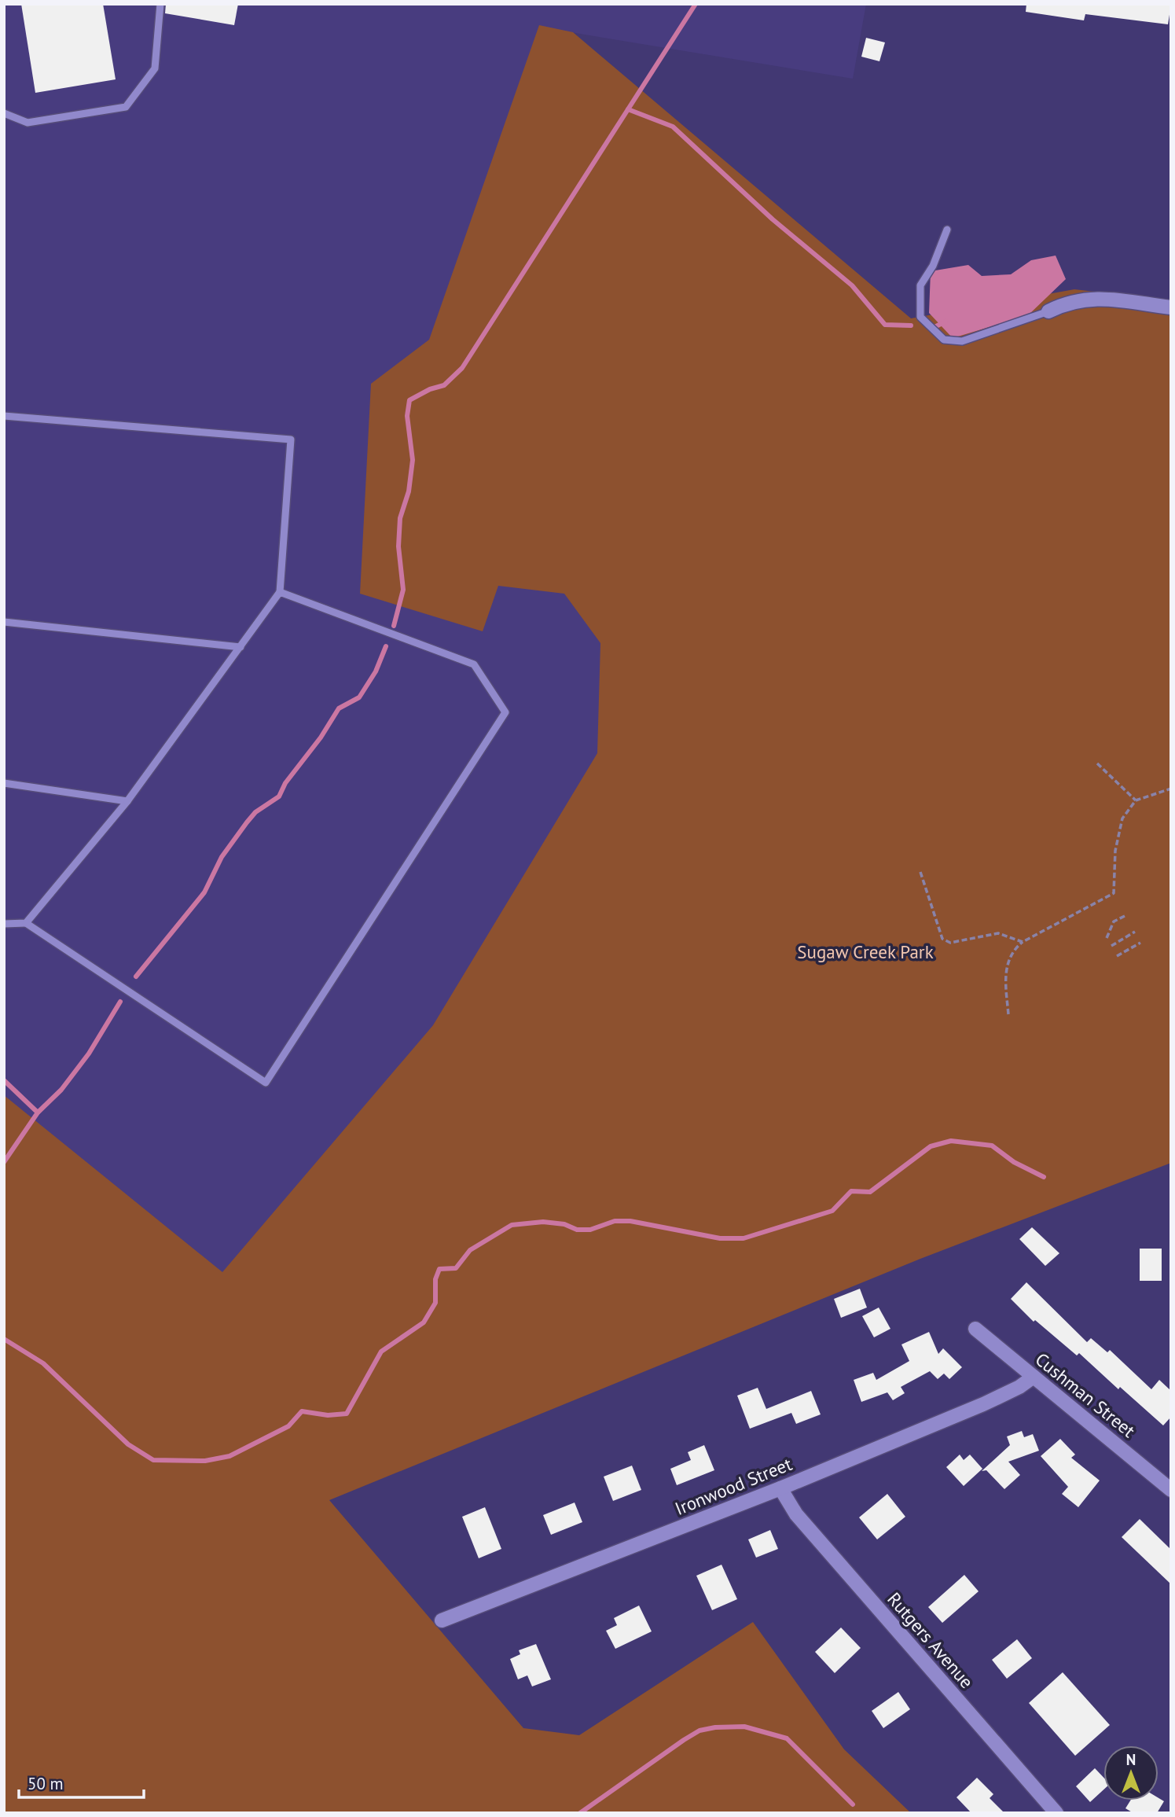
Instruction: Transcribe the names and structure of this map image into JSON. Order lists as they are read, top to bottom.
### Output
{
  "streets": {
    "street": ["Cushman Street", "Ironwood Street", "Rutgers Avenue"]
  },
  "crossings": [
    ["Cushman Street", "Ironwood Street"],
    ["Ironwood Street", "Rutgers Avenue"]
  ],
  "parks": ["Sugaw Creek Park"],
  "scale_bar": "50 m",
  "north": "top"
}
